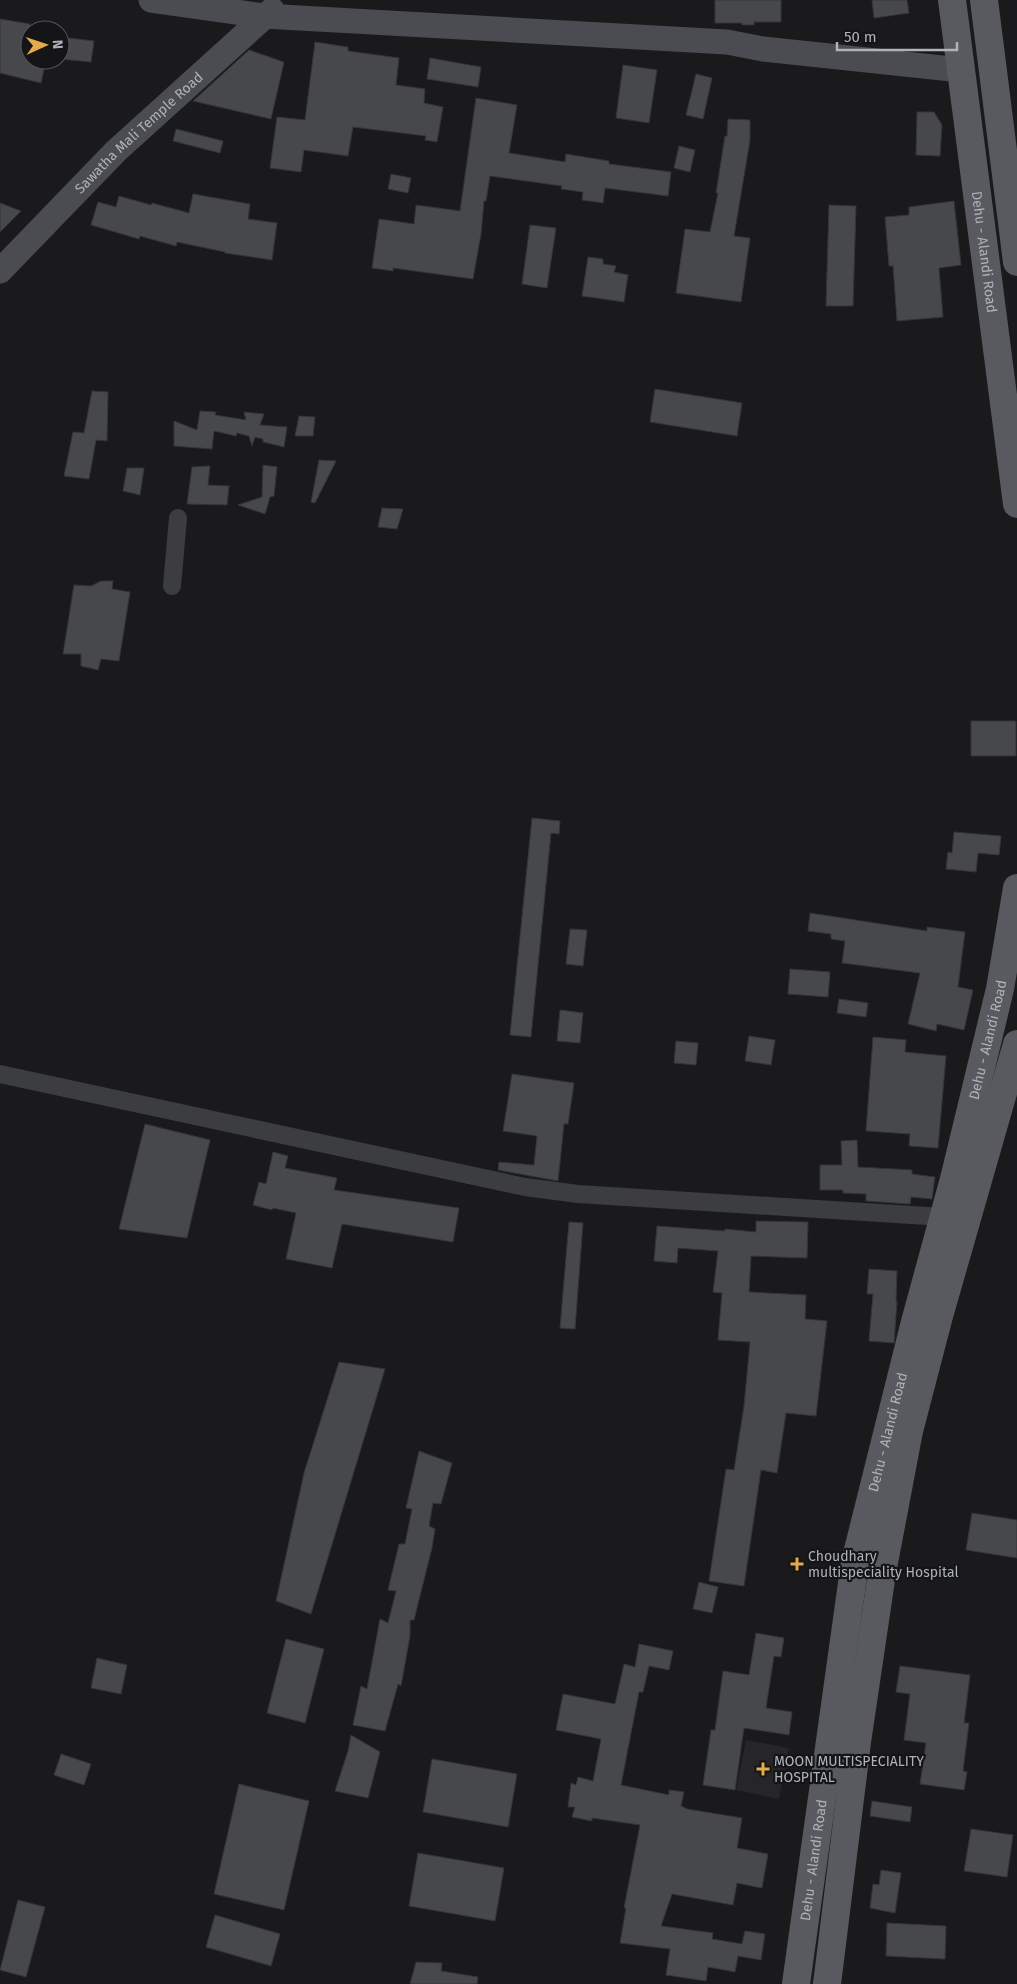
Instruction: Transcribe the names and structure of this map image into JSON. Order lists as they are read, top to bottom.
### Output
{
  "streets": {
    "main road": ["Dehu - Alandi Road"],
    "street": ["Sawatha Mali Temple Road"]
  },
  "places": {
    "health": ["Choudhary multispeciality Hospital", "MOON MULTISPECIALITY HOSPITAL"]
  },
  "scale_bar": "50 m",
  "north": "right"
}
